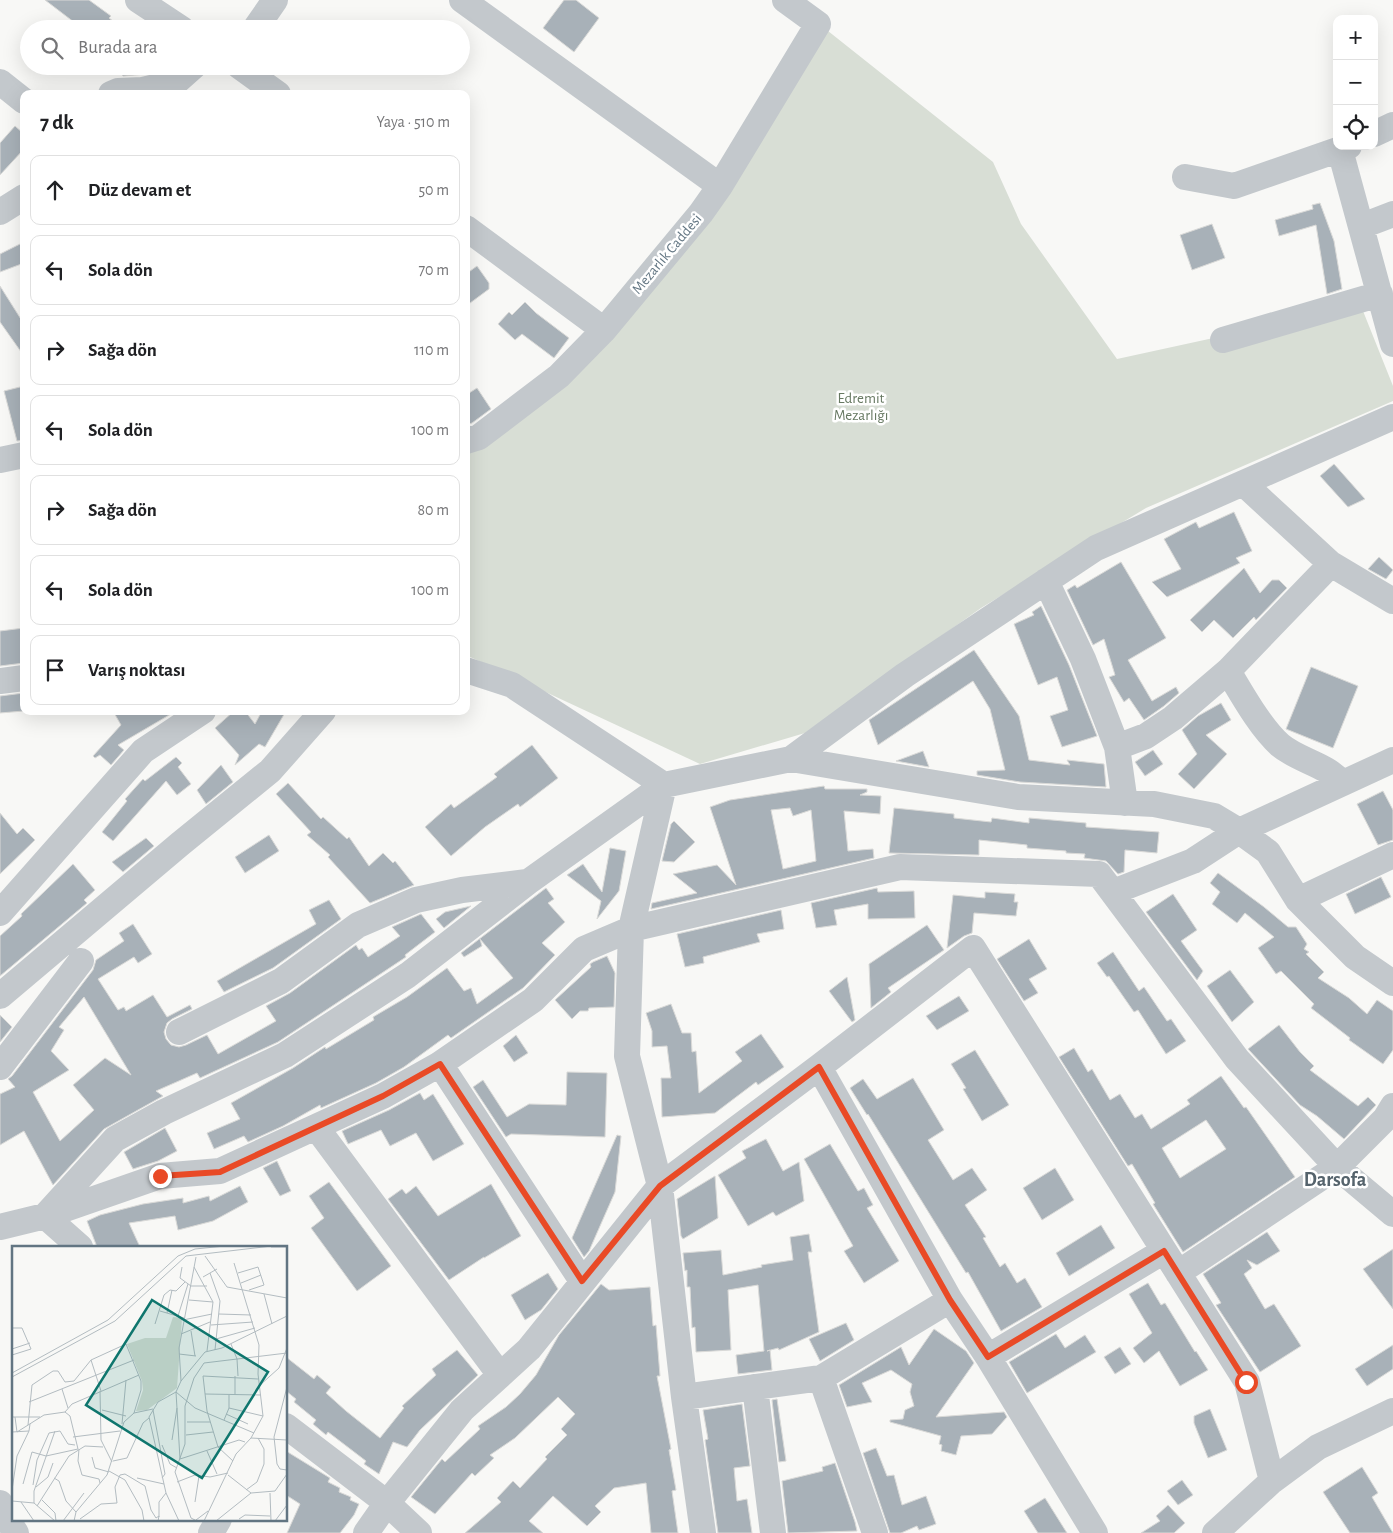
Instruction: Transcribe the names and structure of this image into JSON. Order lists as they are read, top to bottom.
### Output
{
  "streets": {
    "street": ["Mezarlık Caddesi"]
  },
  "districts": ["Darsofa"],
  "parks": ["Edremit Mezarlığı"],
  "page": {
    "map_buttons": ["+", "−"],
    "search": "Burada ara",
    "heading": ["7 dk", "Yaya · 510 m"],
    "list": [
      ["Düz devam et", "50 m"],
      ["Sola dön", "70 m"],
      ["Sağa dön", "110 m"],
      ["Sola dön", "100 m"],
      ["Sağa dön", "80 m"],
      ["Sola dön", "100 m"],
      "Varış noktası"
    ]
  }
}
